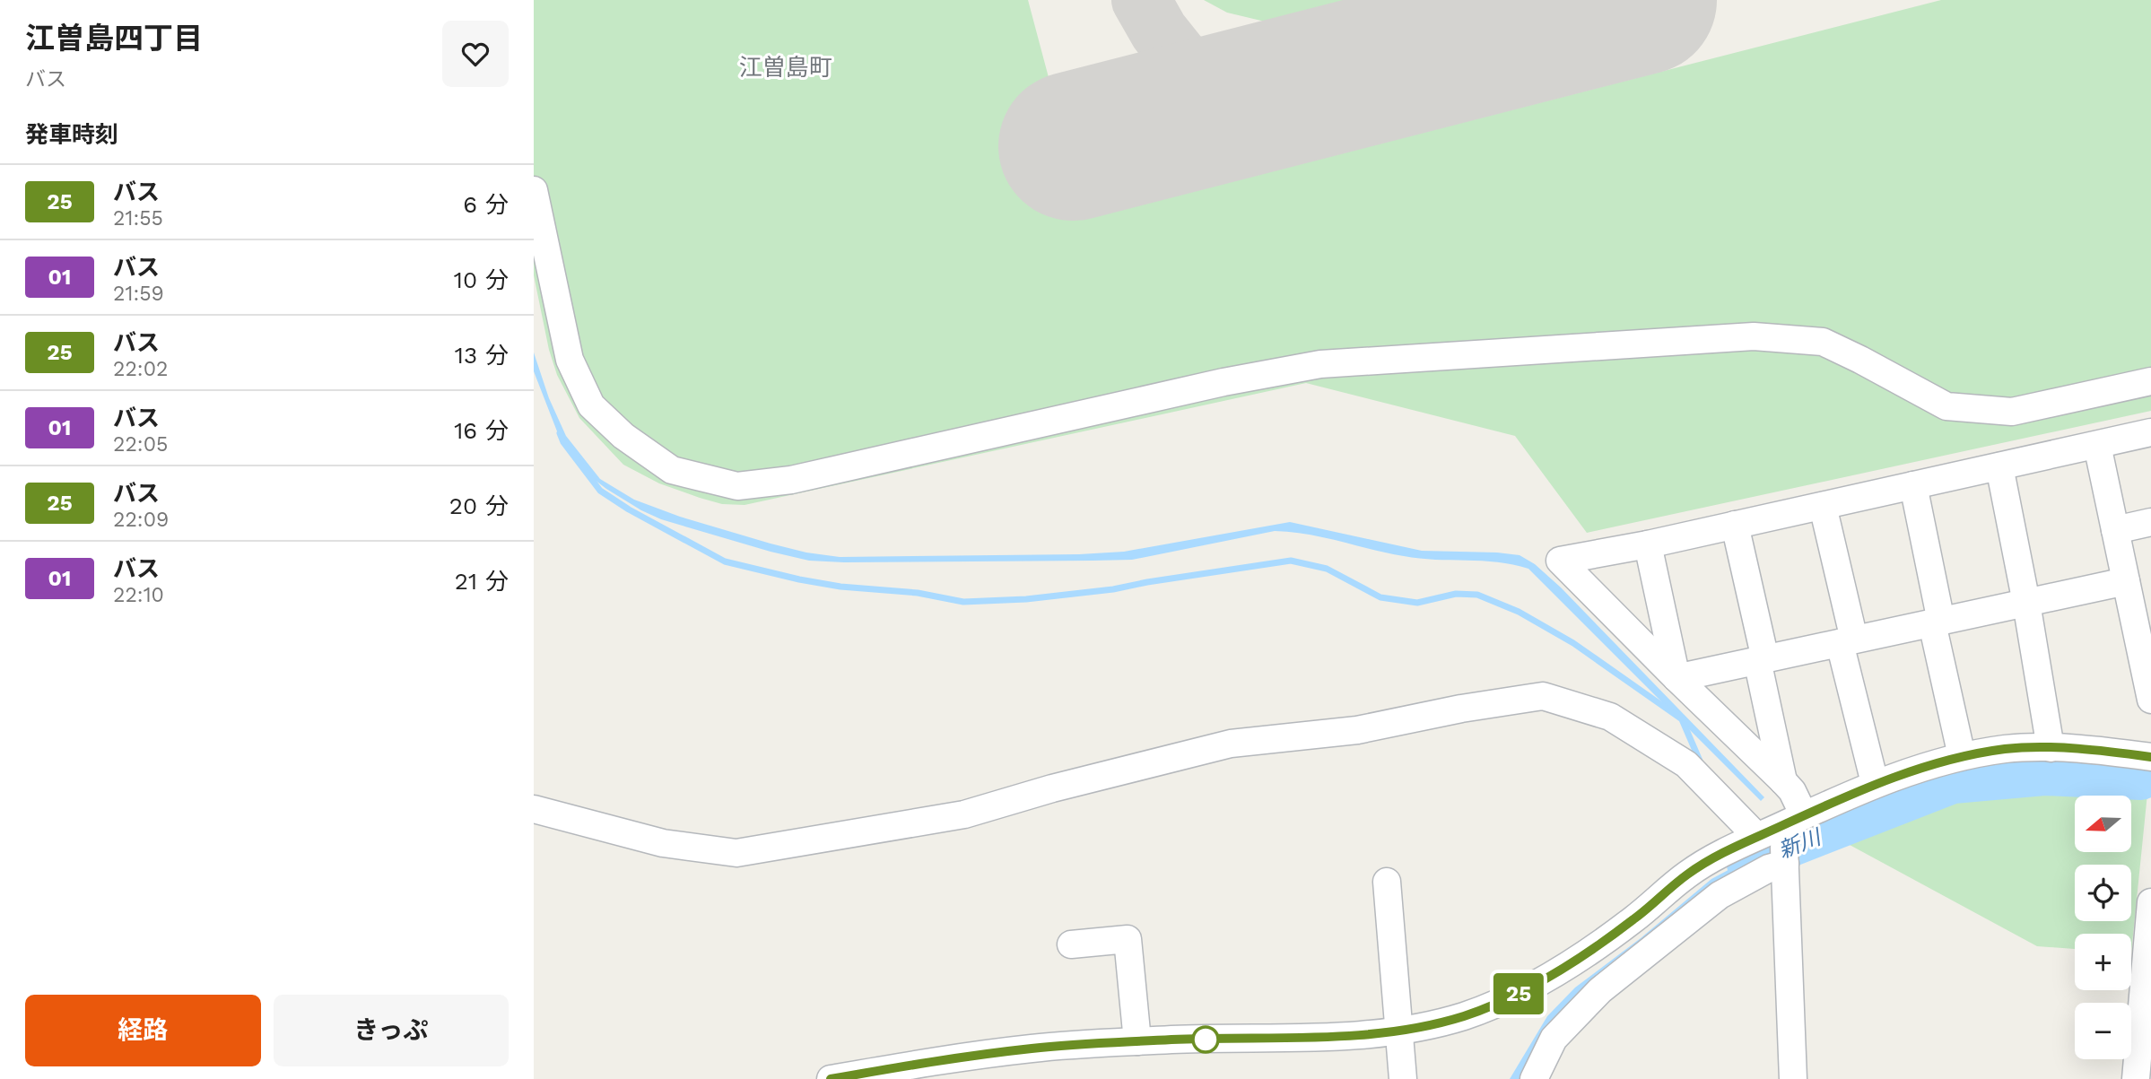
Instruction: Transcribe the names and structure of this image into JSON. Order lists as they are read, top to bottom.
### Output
{
  "districts": ["江曽島町"],
  "water": ["新川"],
  "lines": ["bus line 25"],
  "north": "left",
  "page": {
    "heading": [
      ["江曽島四丁目", "バス"],
      "発車時刻"
    ],
    "on_map": "25",
    "list": [
      {
        "mark": "25",
        "name": "バス",
        "note": "21:55",
        "value": "6 分"
      },
      {
        "mark": "01",
        "name": "バス",
        "note": "21:59",
        "value": "10 分"
      },
      {
        "mark": "25",
        "name": "バス",
        "note": "22:02",
        "value": "13 分"
      },
      {
        "mark": "01",
        "name": "バス",
        "note": "22:05",
        "value": "16 分"
      },
      {
        "mark": "25",
        "name": "バス",
        "note": "22:09",
        "value": "20 分"
      },
      {
        "mark": "01",
        "name": "バス",
        "note": "22:10",
        "value": "21 分"
      }
    ],
    "map_buttons": ["+", "−"],
    "buttons": ["経路", "きっぷ"]
  }
}
